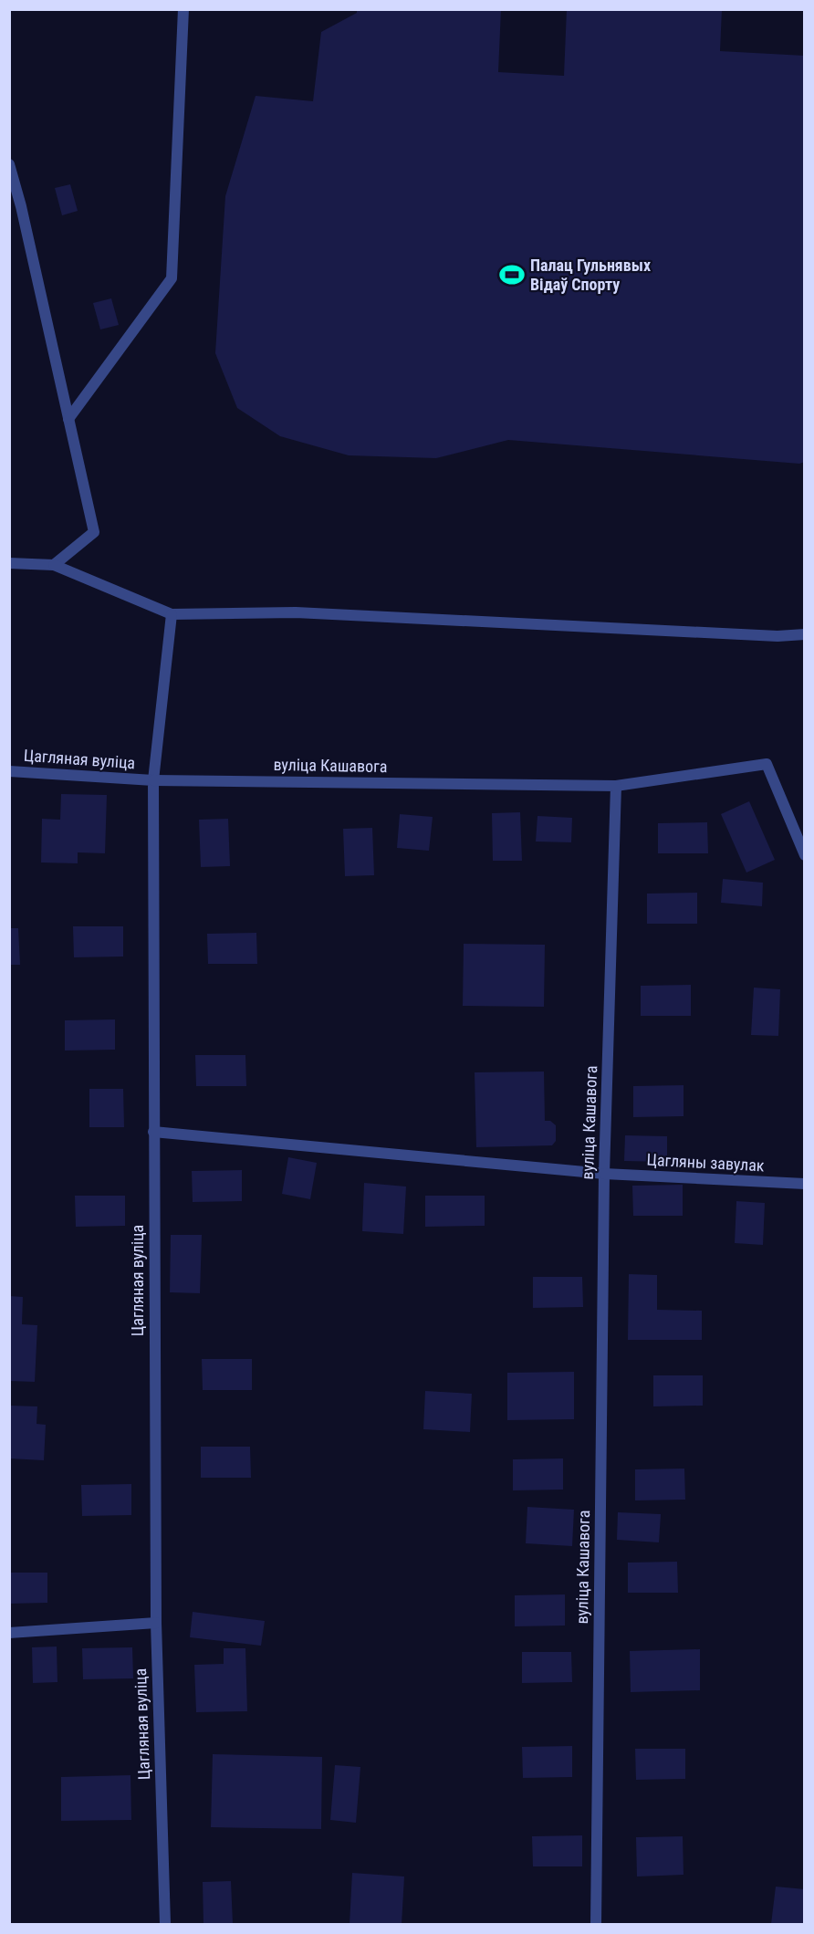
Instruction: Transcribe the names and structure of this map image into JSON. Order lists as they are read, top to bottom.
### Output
{
  "streets": {
    "street": ["Цагляная вуліца", "вуліца Кашавога", "Цагляны завулак"]
  },
  "crossings": [
    ["Цагляная вуліца", "вуліца Кашавога"],
    ["Цагляная вуліца", "Цагляны завулак"],
    ["вуліца Кашавога", "Цагляны завулак"]
  ],
  "places": {
    "sports": ["Палац Гульнявых Відаў Спорту"]
  }
}
